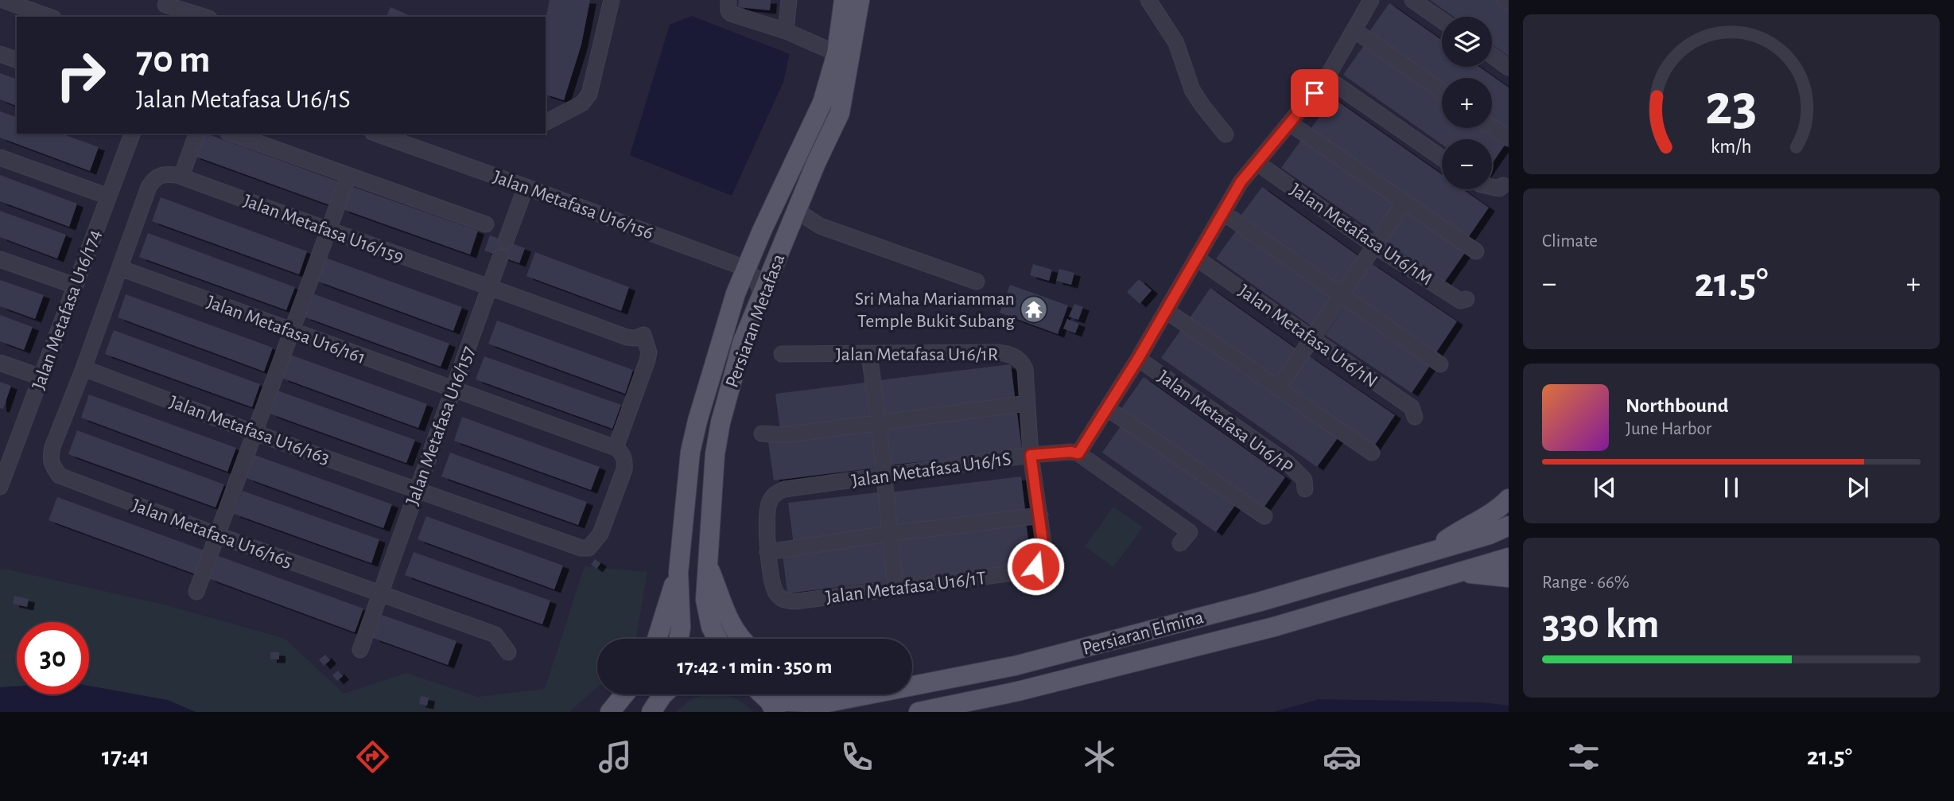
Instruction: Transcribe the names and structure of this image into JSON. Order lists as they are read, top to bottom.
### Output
{
  "streets": {
    "main road": ["Persiaran Metafasa", "Persiaran Elmina"],
    "street": [
      "Jalan Metafasa U16/156",
      "Jalan Metafasa U16/159",
      "Jalan Metafasa U16/1M",
      "Jalan Metafasa U16/174",
      "Jalan Metafasa U16/161",
      "Jalan Metafasa U16/1N",
      "Jalan Metafasa U16/1R",
      "Jalan Metafasa U16/1P",
      "Jalan Metafasa U16/157",
      "Jalan Metafasa U16/163",
      "Jalan Metafasa U16/1S",
      "Jalan Metafasa U16/165",
      "Jalan Metafasa U16/1T"
    ]
  },
  "crossings": [
    ["Jalan Metafasa U16/156", "Persiaran Metafasa"],
    ["Jalan Metafasa U16/159", "Jalan Metafasa U16/161"],
    ["Jalan Metafasa U16/159", "Jalan Metafasa U16/157"],
    ["Jalan Metafasa U16/159", "Jalan Metafasa U16/163"],
    ["Jalan Metafasa U16/161", "Jalan Metafasa U16/157"],
    ["Jalan Metafasa U16/161", "Jalan Metafasa U16/163"],
    ["Jalan Metafasa U16/1R", "Jalan Metafasa U16/1S"],
    ["Jalan Metafasa U16/1R", "Jalan Metafasa U16/1T"],
    ["Jalan Metafasa U16/157", "Jalan Metafasa U16/163"],
    ["Jalan Metafasa U16/157", "Jalan Metafasa U16/165"],
    ["Jalan Metafasa U16/163", "Jalan Metafasa U16/165"],
    ["Jalan Metafasa U16/1S", "Jalan Metafasa U16/1T"]
  ],
  "places": {
    "temple": ["Sri Maha Mariamman Temple Bukit Subang"]
  },
  "page": {
    "map_buttons": ["+", "−"],
    "turn": ["70 m", "Jalan Metafasa U16/1S"],
    "tile": [
      "Climate",
      ["Range · 66%", "330 km"]
    ],
    "heat": ["−", "21.5°", "+"],
    "song": ["Northbound", "June Harbor"],
    "limit": "30",
    "trip": "17:42 · 1 min · 350 m",
    "tabs": ["17:41", "21.5°"],
    "gauge": ["23", "km/h"]
  }
}
